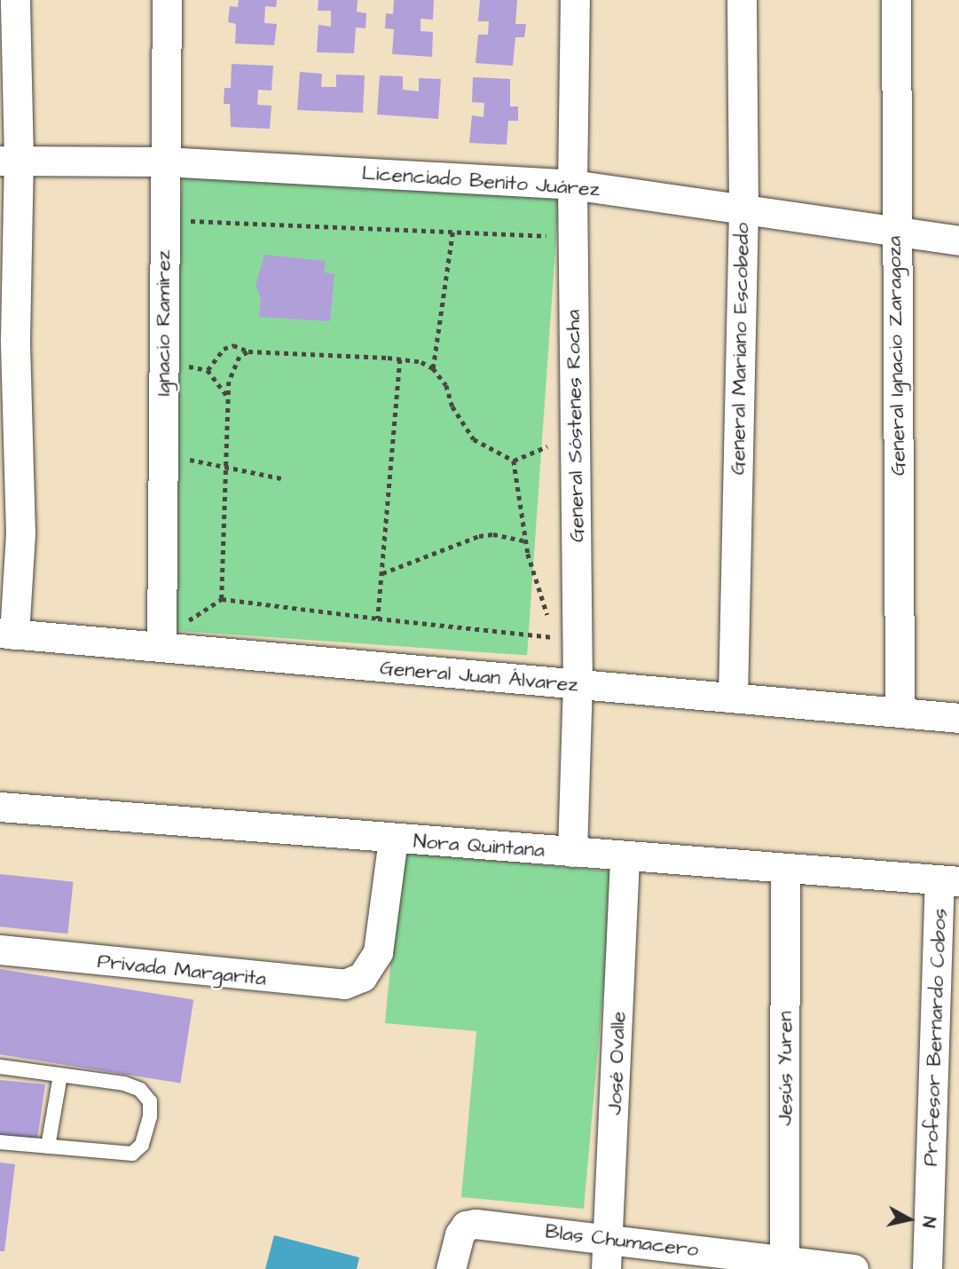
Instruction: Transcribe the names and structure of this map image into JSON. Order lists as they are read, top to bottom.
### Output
{
  "streets": {
    "street": [
      "Licenciado Benito Juárez",
      "Ignacio Ramirez",
      "General Mariano Escobedo",
      "General Ignacio Zaragoza",
      "General Sóstenes Rocha",
      "General Juan Álvarez",
      "Nora Quintana",
      "Privada Margarita",
      "Profesor Bernardo Cobos",
      "José Ovalle",
      "Jesús Yuren",
      "Blas Chumacero"
    ]
  },
  "crossings": [
    ["Licenciado Benito Juárez", "Ignacio Ramirez"],
    ["Licenciado Benito Juárez", "General Mariano Escobedo"],
    ["Licenciado Benito Juárez", "General Ignacio Zaragoza"],
    ["Licenciado Benito Juárez", "General Sóstenes Rocha"],
    ["Ignacio Ramirez", "General Juan Álvarez"],
    ["General Mariano Escobedo", "General Juan Álvarez"],
    ["General Ignacio Zaragoza", "General Juan Álvarez"],
    ["General Sóstenes Rocha", "General Juan Álvarez"],
    ["General Sóstenes Rocha", "Nora Quintana"],
    ["Nora Quintana", "Privada Margarita"],
    ["Nora Quintana", "Profesor Bernardo Cobos"],
    ["Nora Quintana", "José Ovalle"],
    ["Nora Quintana", "Jesús Yuren"],
    ["José Ovalle", "Blas Chumacero"],
    ["Jesús Yuren", "Blas Chumacero"]
  ],
  "north": "right"
}
